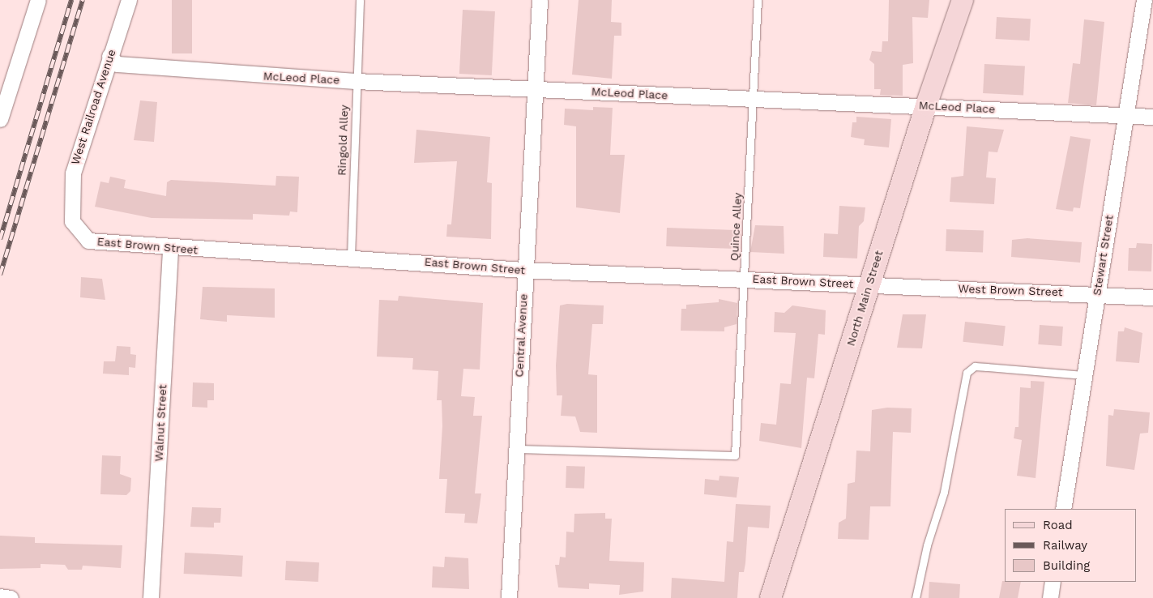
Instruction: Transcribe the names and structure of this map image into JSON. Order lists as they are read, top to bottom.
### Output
{
  "streets": {
    "street": [
      "McLeod Place",
      "West Railroad Avenue",
      "East Brown Street",
      "Stewart Street",
      "West Brown Street",
      "North Main Street",
      "Central Avenue",
      "Walnut Street"
    ],
    "lane": ["Ringold Alley", "Quince Alley"]
  },
  "crossings": [
    ["McLeod Place", "West Railroad Avenue"],
    ["McLeod Place", "Ringold Alley"],
    ["McLeod Place", "Quince Alley"],
    ["McLeod Place", "Stewart Street"],
    ["McLeod Place", "North Main Street"],
    ["McLeod Place", "Central Avenue"],
    ["West Railroad Avenue", "East Brown Street"],
    ["Ringold Alley", "East Brown Street"],
    ["Quince Alley", "East Brown Street"],
    ["Quince Alley", "Central Avenue"],
    ["East Brown Street", "West Brown Street"],
    ["East Brown Street", "North Main Street"],
    ["East Brown Street", "Central Avenue"],
    ["East Brown Street", "Walnut Street"],
    ["Stewart Street", "West Brown Street"],
    ["West Brown Street", "North Main Street"]
  ],
  "legend": ["Road", "Railway", "Building"]
}
